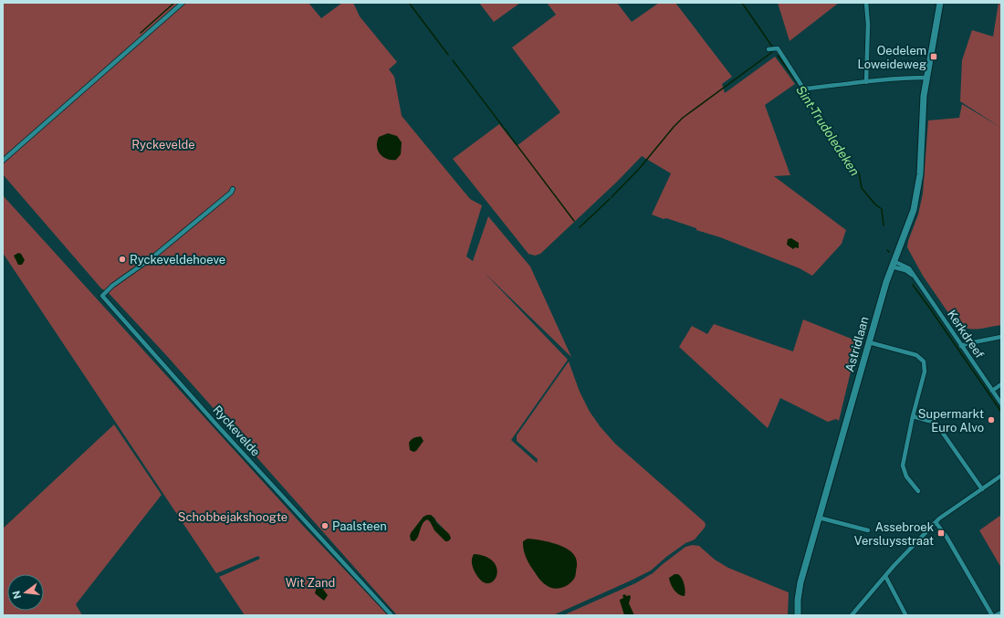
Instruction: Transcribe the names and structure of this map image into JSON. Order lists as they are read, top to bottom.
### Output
{
  "streets": {
    "main road": ["Astridlaan"],
    "street": ["Kerkdreef", "Ryckevelde"]
  },
  "crossings": [
    ["Kerkdreef", "Astridlaan"]
  ],
  "water": ["Sint-Trudoledeken"],
  "parks": ["Ryckevelde", "Schobbejakshoogte", "Wit Zand"],
  "places": {
    "transit": ["Oedelem Loweideweg", "Assebroek Versluysstraat"],
    "other": ["Ryckeveldehoeve", "Supermarkt Euro Alvo", "Paalsteen"]
  },
  "north": "left"
}
